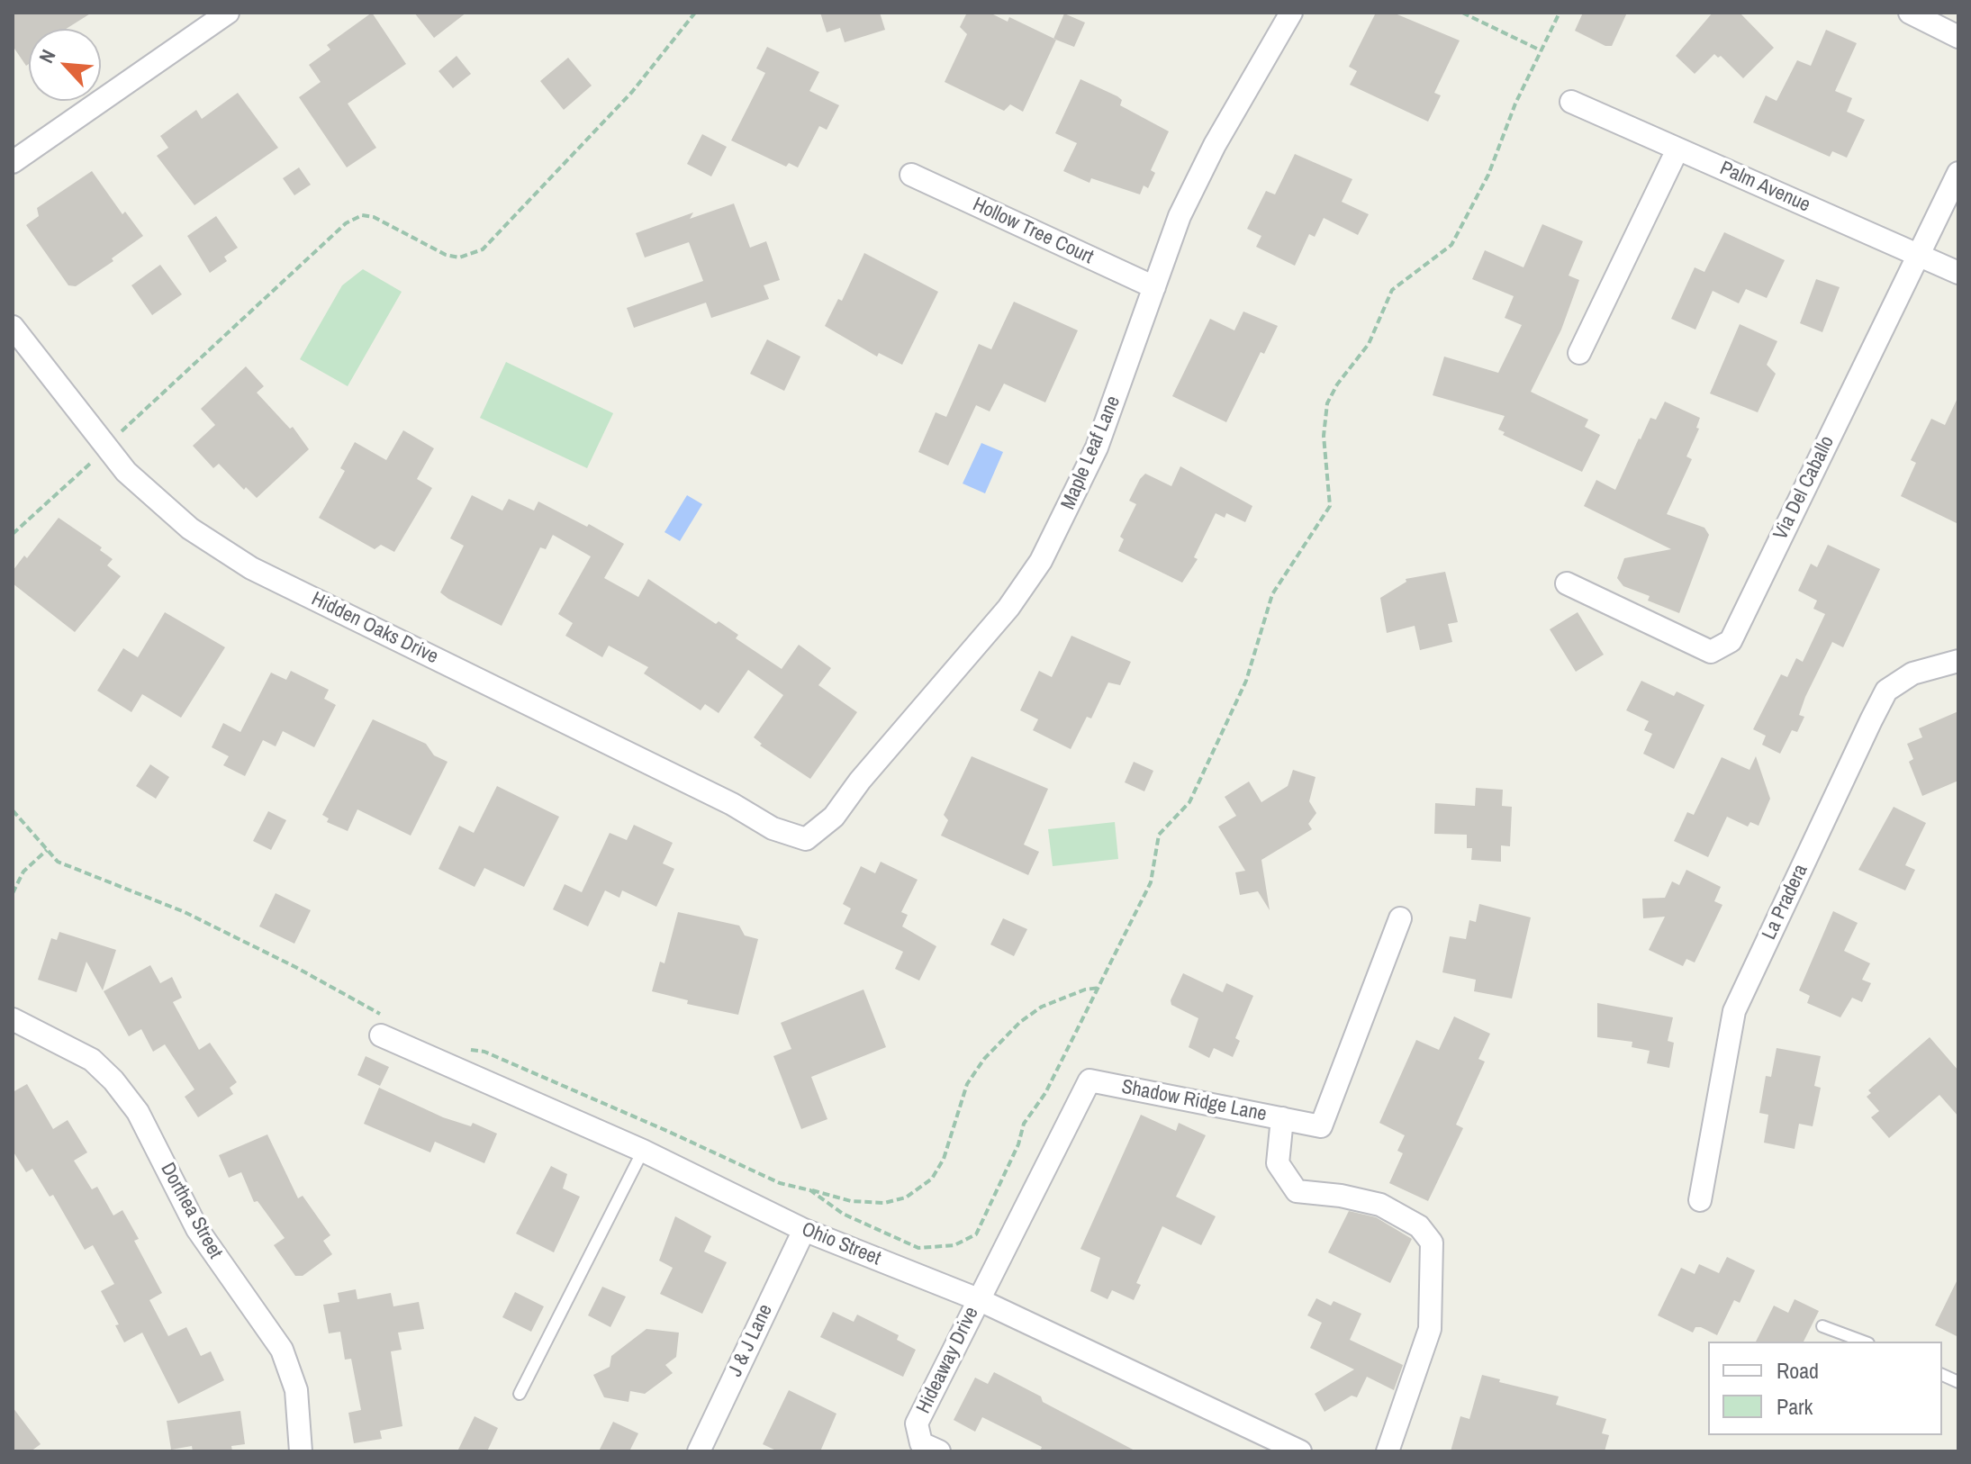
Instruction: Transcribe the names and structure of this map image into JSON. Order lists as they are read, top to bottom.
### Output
{
  "streets": {
    "street": [
      "Palm Avenue",
      "Hollow Tree Court",
      "Maple Leaf Lane",
      "Via Del Caballo",
      "Hidden Oaks Drive",
      "La Pradera",
      "Shadow Ridge Lane",
      "Dorthea Street",
      "Ohio Street",
      "J & J Lane",
      "Hideaway Drive"
    ]
  },
  "crossings": [
    ["Palm Avenue", "Via Del Caballo"],
    ["Hollow Tree Court", "Maple Leaf Lane"],
    ["Maple Leaf Lane", "Hidden Oaks Drive"],
    ["Shadow Ridge Lane", "Ohio Street"],
    ["Shadow Ridge Lane", "Hideaway Drive"],
    ["Ohio Street", "J & J Lane"],
    ["Ohio Street", "Hideaway Drive"]
  ],
  "legend": ["Road", "Park"],
  "north": "top left"
}
